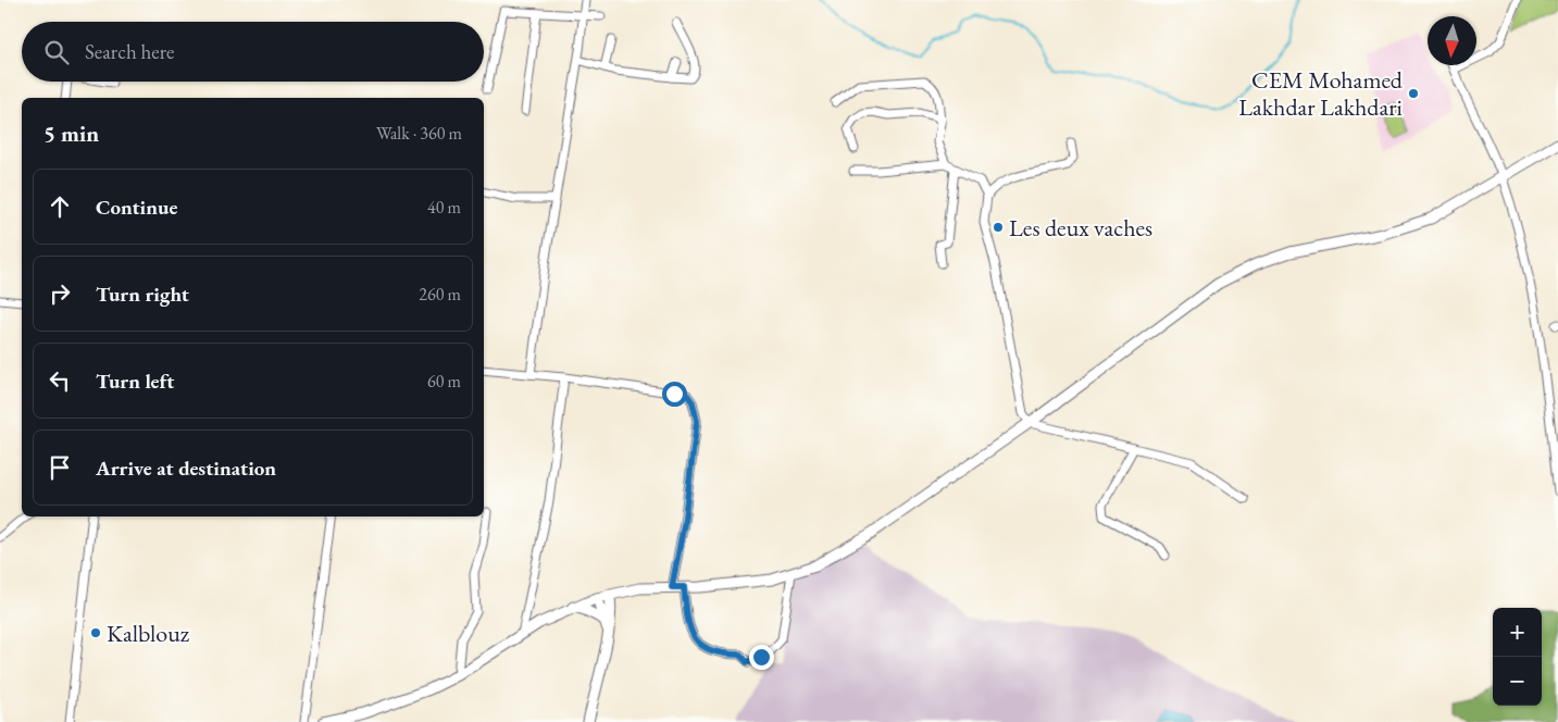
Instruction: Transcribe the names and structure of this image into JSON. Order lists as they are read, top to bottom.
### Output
{
  "places": ["CEM Mohamed Lakhdar Lakhdari", "Les deux vaches", "Kalblouz"],
  "north": "bottom",
  "page": {
    "search": "Search here",
    "heading": ["5 min", "Walk · 360 m"],
    "list": [
      ["Continue", "40 m"],
      ["Turn right", "260 m"],
      ["Turn left", "60 m"],
      "Arrive at destination"
    ],
    "map_buttons": ["+", "−"]
  }
}
